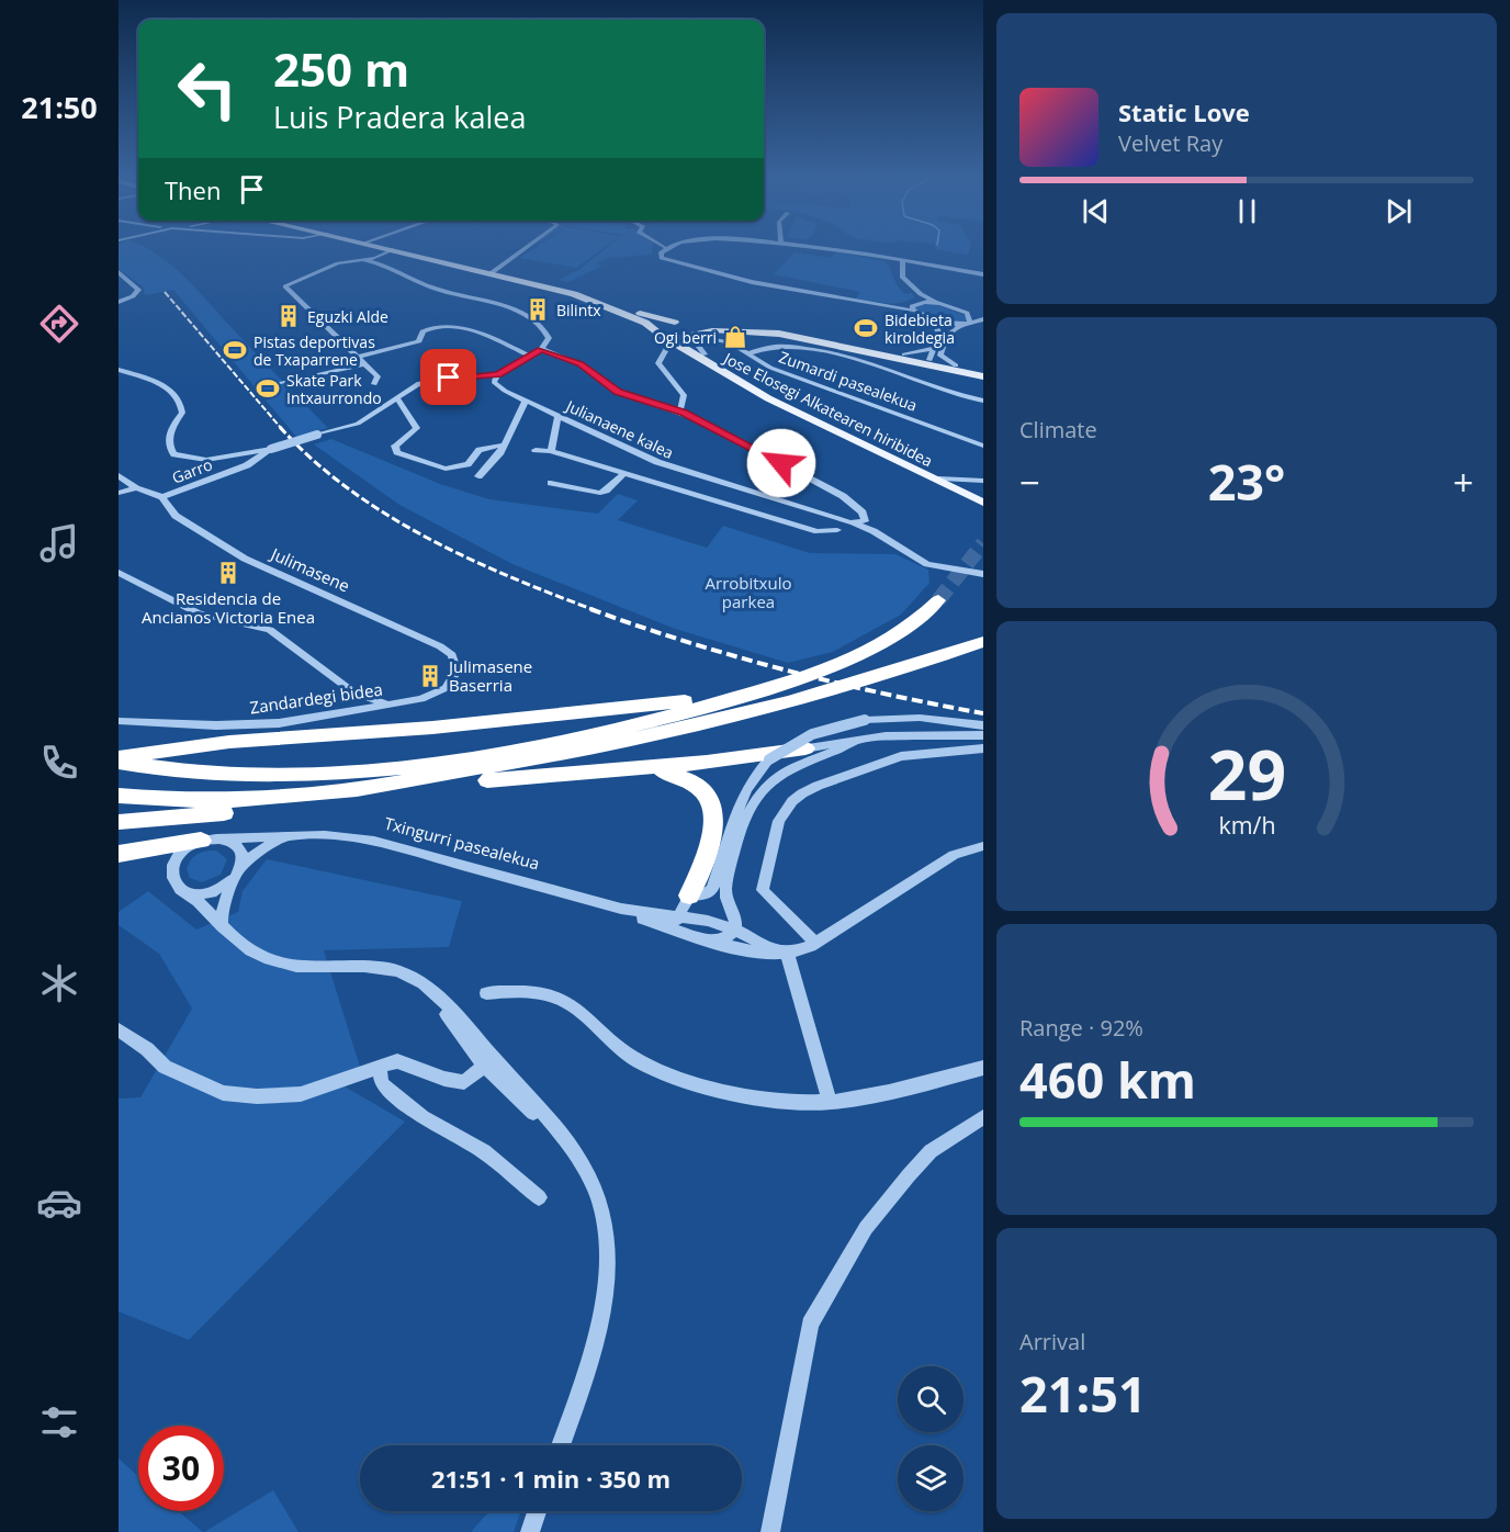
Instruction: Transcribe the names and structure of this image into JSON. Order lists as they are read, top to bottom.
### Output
{
  "streets": {
    "main road": ["Jose Elosegi Alkatearen hiribidea"],
    "street": [
      "Zumardi pasealekua",
      "Julianaene kalea",
      "Garro",
      "Julimasene",
      "Zandardegi bidea",
      "Txingurri pasealekua"
    ]
  },
  "crossings": [
    ["Zumardi pasealekua", "Jose Elosegi Alkatearen hiribidea"],
    ["Garro", "Julimasene"],
    ["Julimasene", "Zandardegi bidea"]
  ],
  "parks": ["Arrobitxulo parkea"],
  "places": {
    "building": [
      "Bilintx",
      "Eguzki Alde",
      "Residencia de Ancianos Victoria Enea",
      "Julimasene Baserria"
    ],
    "sports": ["Bidebieta kiroldegia", "Pistas deportivas de Txaparrene", "Skate Park Intxaurrondo"],
    "shop": ["Ogi berri"]
  },
  "page": {
    "tabs": "21:50",
    "turn": ["250 m", "Luis Pradera kalea"],
    "song": ["Static Love", "Velvet Ray"],
    "then": "Then",
    "tile": [
      "Climate",
      ["Range · 92%", "460 km"],
      ["Arrival", "21:51"]
    ],
    "heat": ["−", "23°", "+"],
    "limit": "30",
    "trip": "21:51 · 1 min · 350 m",
    "gauge": ["29", "km/h"]
  }
}
